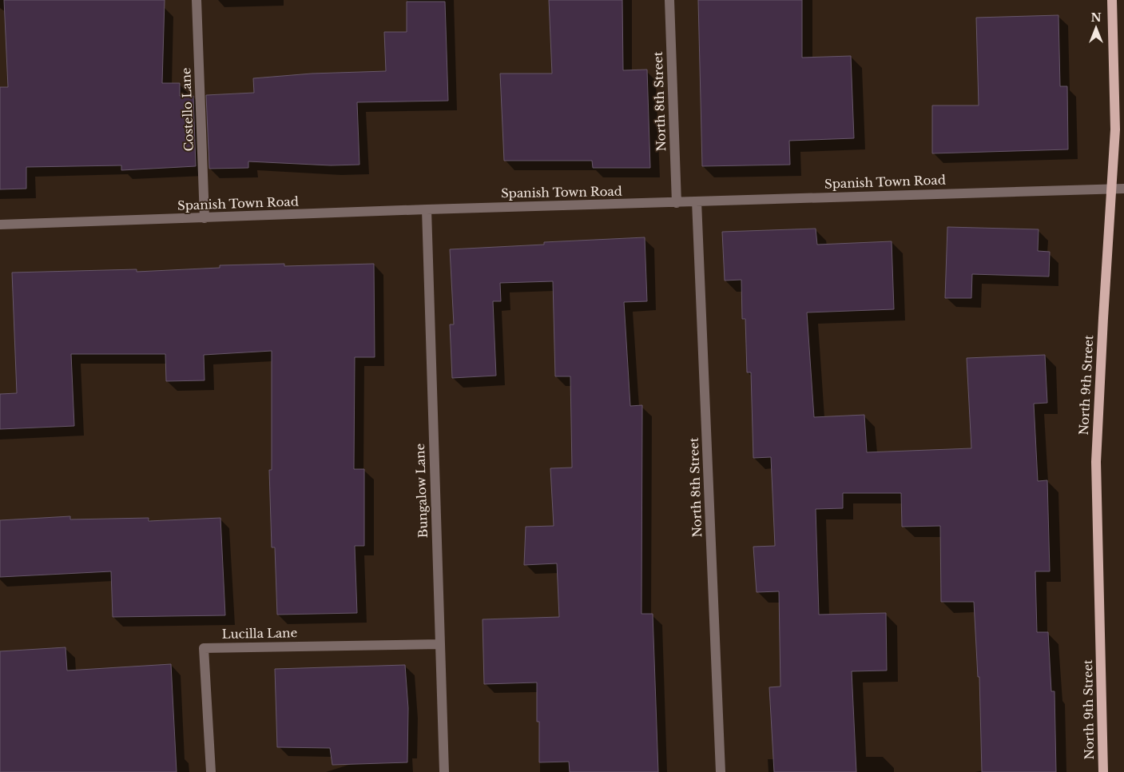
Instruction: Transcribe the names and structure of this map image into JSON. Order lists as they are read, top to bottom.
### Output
{
  "streets": {
    "main road": ["North 9th Street"],
    "street": [
      "North 8th Street",
      "Costello Lane",
      "Spanish Town Road",
      "Bungalow Lane",
      "Lucilla Lane"
    ]
  },
  "crossings": [
    ["North 8th Street", "Spanish Town Road"],
    ["Costello Lane", "Spanish Town Road"],
    ["Spanish Town Road", "North 9th Street"],
    ["Spanish Town Road", "Bungalow Lane"],
    ["Bungalow Lane", "Lucilla Lane"]
  ],
  "north": "top"
}
